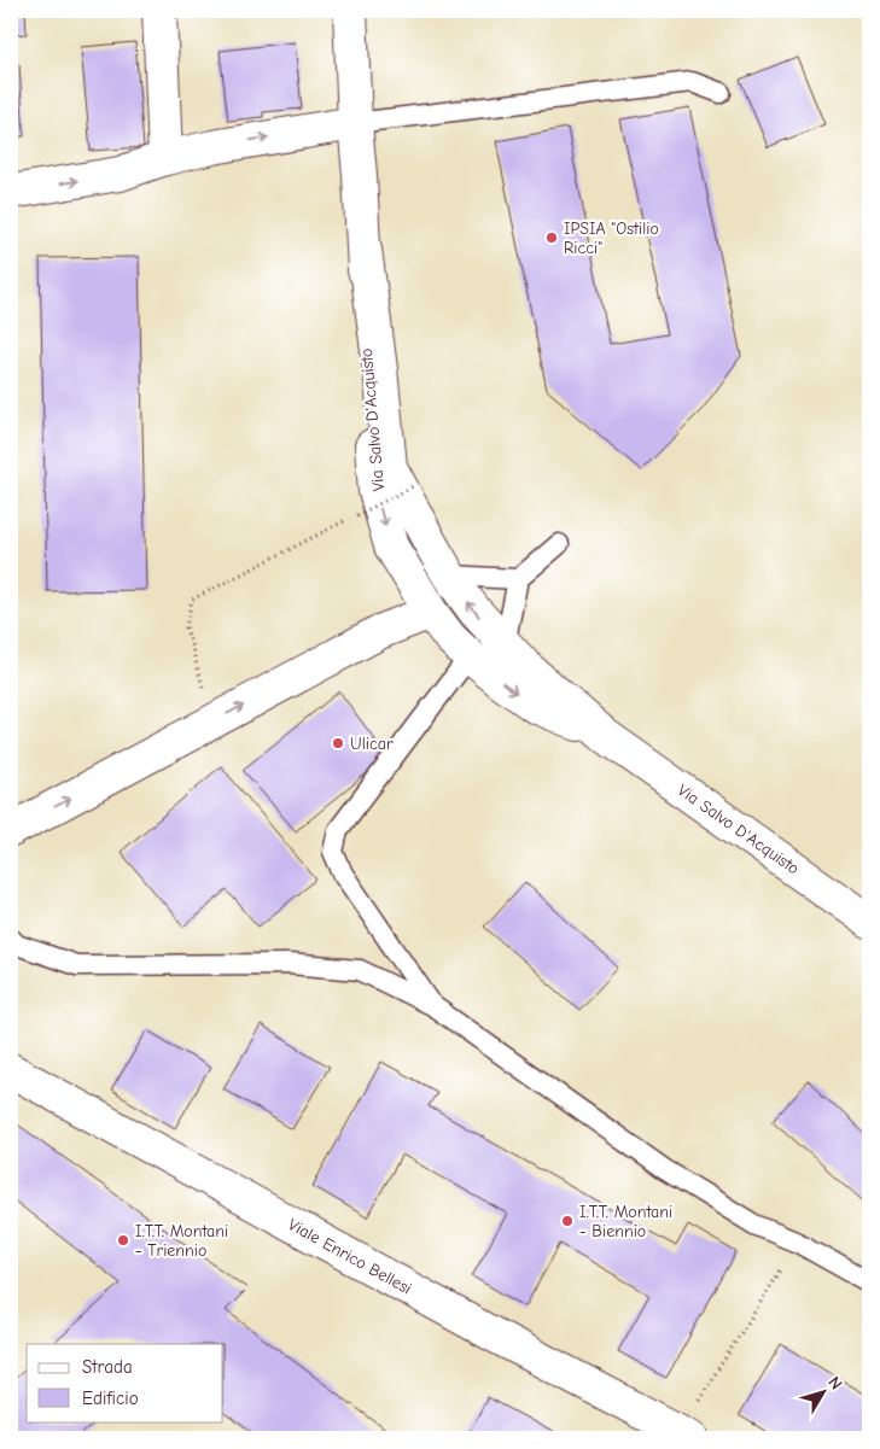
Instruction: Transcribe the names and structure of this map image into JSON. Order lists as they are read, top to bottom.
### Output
{
  "streets": {
    "main road": ["Via Salvo D'Acquisto", "Viale Enrico Bellesi"]
  },
  "places": [
    "IPSIA \"Ostilio Ricci\"",
    "Ulicar",
    "I.T.T. Montani - Biennio",
    "I.T.T. Montani - Triennio"
  ],
  "legend": ["Strada", "Edificio"],
  "north": "top right"
}
